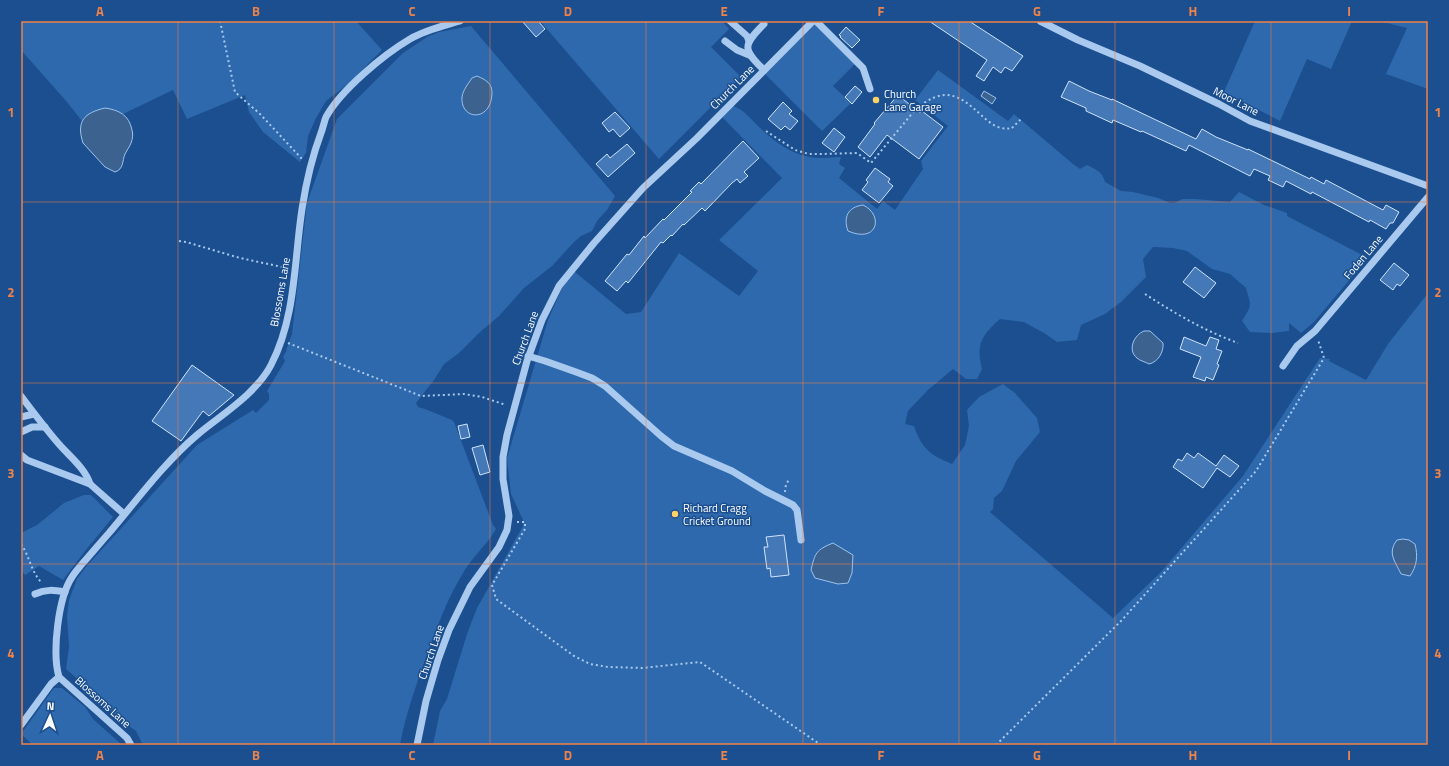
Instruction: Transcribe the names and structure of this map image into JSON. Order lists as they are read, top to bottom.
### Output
{
  "streets": {
    "street": [
      "Church Lane",
      "Moor Lane",
      "Foden Lane",
      "Blossoms Lane"
    ]
  },
  "places": ["Church Lane Garage", "Richard Cragg Cricket Ground"],
  "north": "top",
  "grid": {
    "columns": [
      "A",
      "B",
      "C",
      "D",
      "E",
      "F",
      "G",
      "H",
      "I"
    ],
    "rows": [
      "1",
      "2",
      "3",
      "4"
    ]
  }
}
